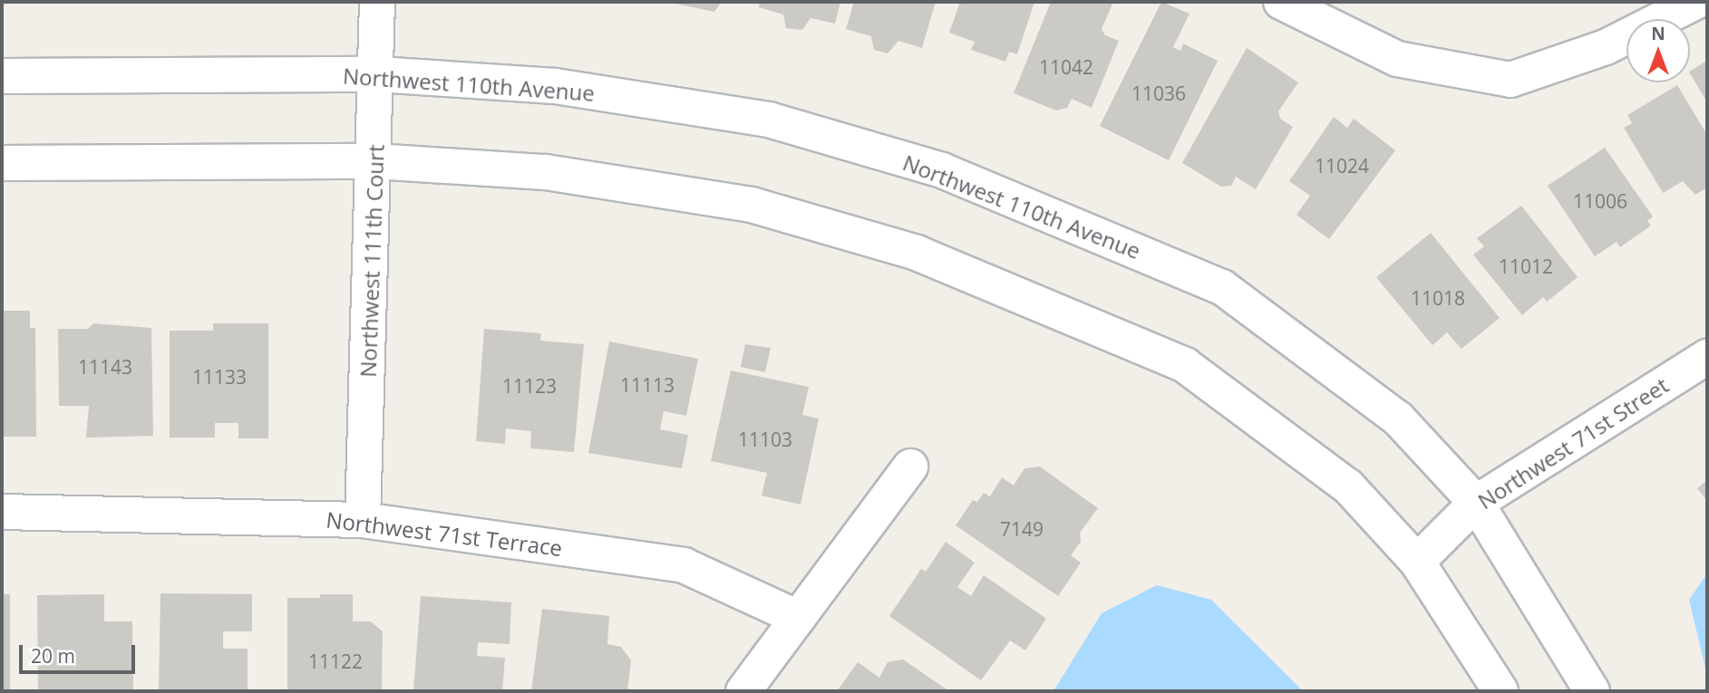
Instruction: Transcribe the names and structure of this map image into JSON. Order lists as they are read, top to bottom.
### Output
{
  "streets": {
    "street": [
      "Northwest 110th Avenue",
      "Northwest 111th Court",
      "Northwest 71st Street",
      "Northwest 71st Terrace"
    ]
  },
  "crossings": [
    ["Northwest 110th Avenue", "Northwest 111th Court"],
    ["Northwest 110th Avenue", "Northwest 71st Street"],
    ["Northwest 111th Court", "Northwest 71st Terrace"]
  ],
  "house_numbers": [
    "11042",
    "11036",
    "11024",
    "11006",
    "11012",
    "11018",
    "11143",
    "11133",
    "11113",
    "11123",
    "11103",
    "7149",
    "11122"
  ],
  "scale_bar": "20 m",
  "north": "top"
}
